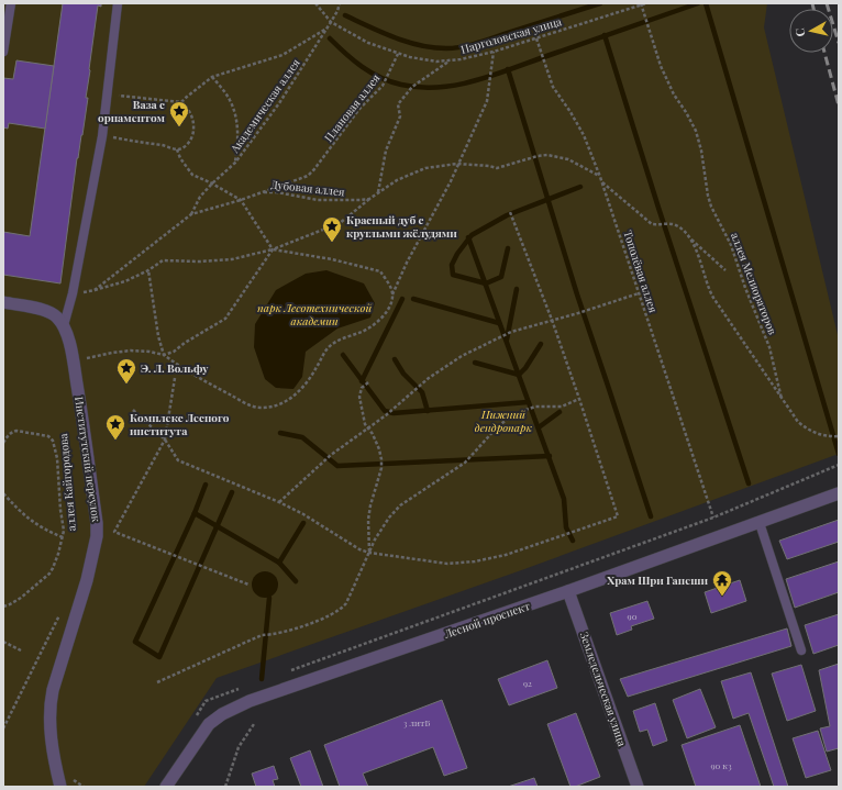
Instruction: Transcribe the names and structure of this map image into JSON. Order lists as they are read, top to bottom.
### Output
{
  "streets": {
    "street": ["Институтский переулок", "Лесной проспект", "Земледельческая улица"],
    "path": [
      "Парголовская улица",
      "Академическая аллея",
      "Плановая аллея",
      "Дубовая аллея",
      "Тополёвая аллея",
      "аллея Мелиораторов"
    ]
  },
  "crossings": [
    ["Парголовская улица", "Академическая аллея"],
    ["Парголовская улица", "Плановая аллея"],
    ["Парголовская улица", "Тополёвая аллея"],
    ["Парголовская улица", "аллея Мелиораторов"],
    ["Академическая аллея", "Плановая аллея"],
    ["Плановая аллея", "Дубовая аллея"],
    ["Лесной проспект", "Земледельческая улица"]
  ],
  "parks": ["парк Лесотехнической академии", "Нижний дендропарк"],
  "places": {
    "place": [
      "Ваза с орнаментом",
      "Красный дуб с круглыми жёлудями",
      "Э. Л. Вольфу",
      "Комплекс Лесного института"
    ],
    "temple": ["Храм Шри Ганеши"]
  },
  "house_numbers": [
    "90",
    "92",
    "3 литБ",
    "90 к3"
  ],
  "north": "left"
}
